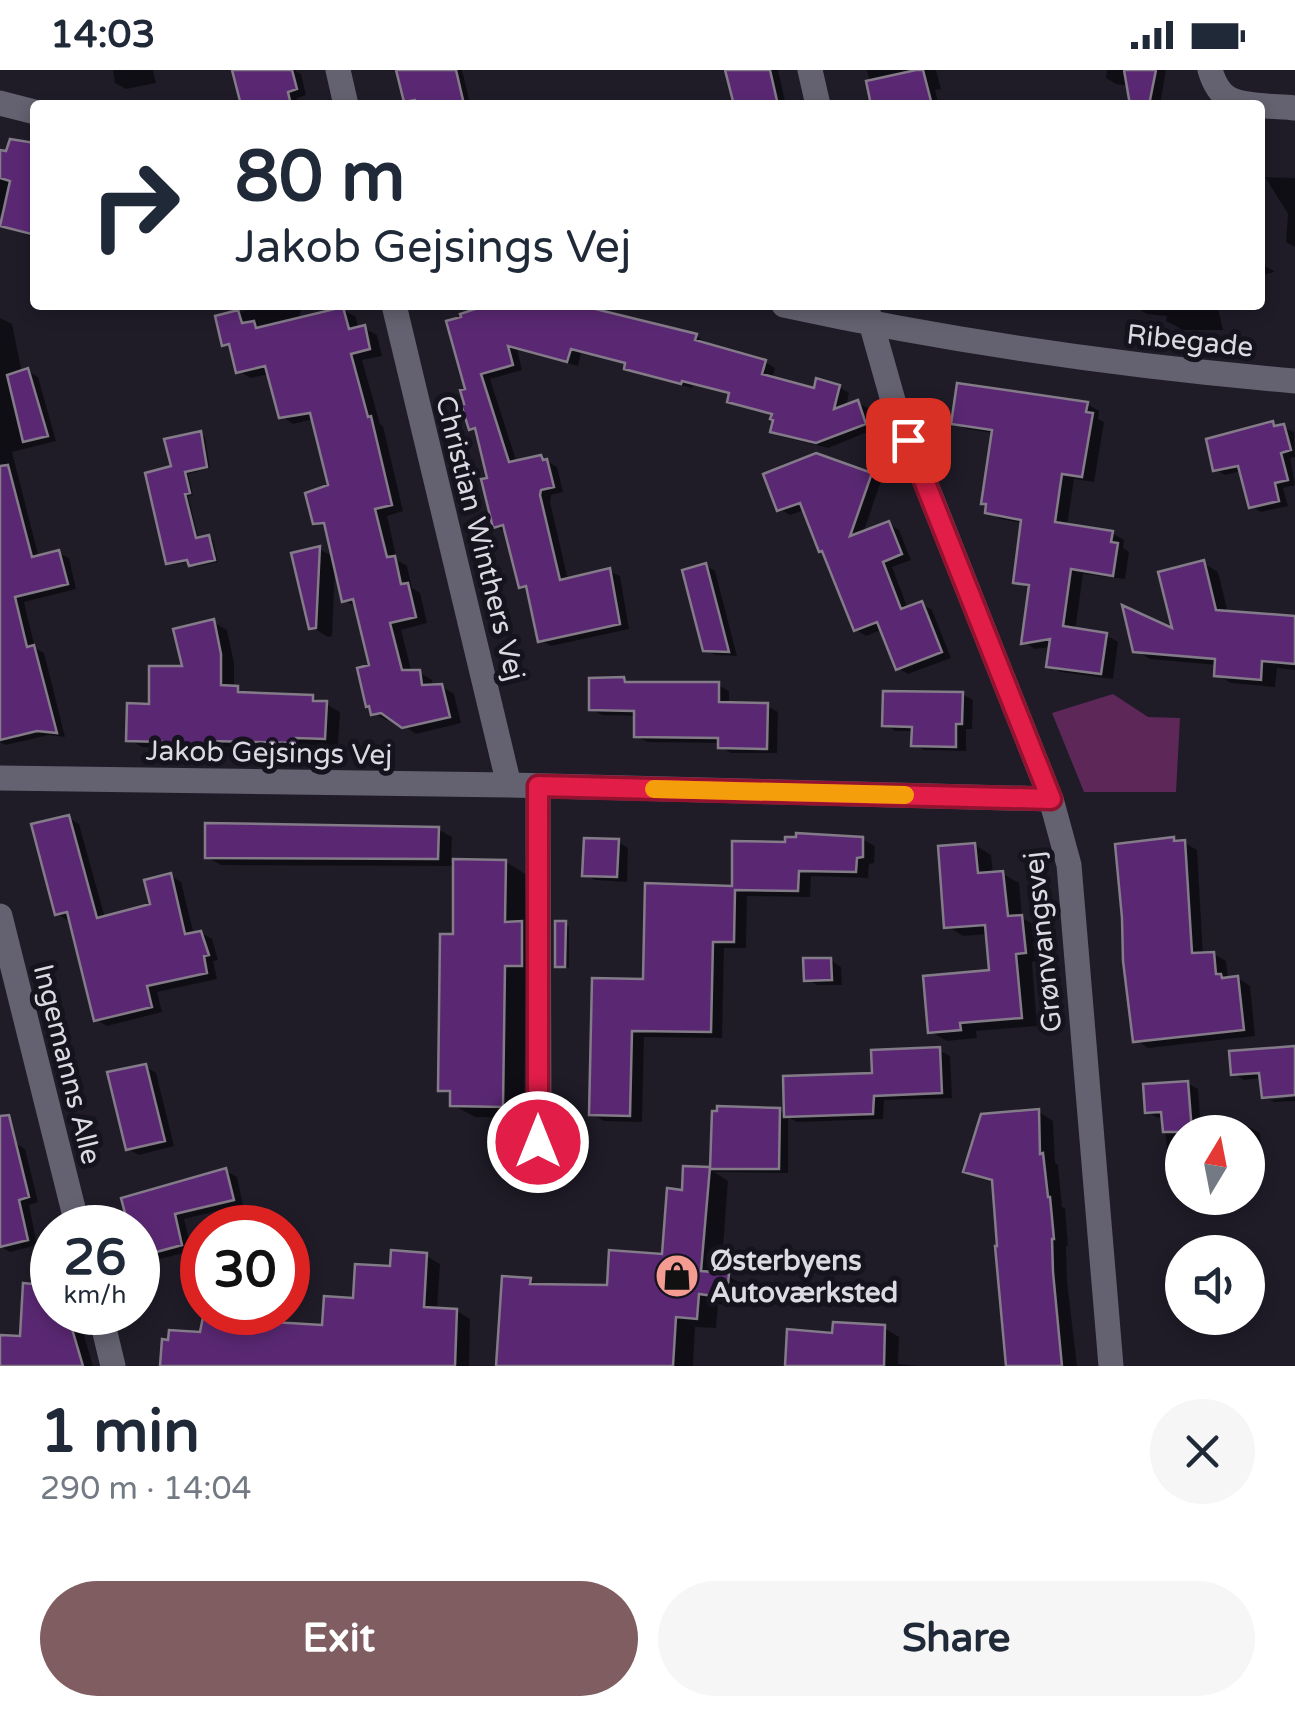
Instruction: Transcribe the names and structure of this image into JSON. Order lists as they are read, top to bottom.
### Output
{
  "streets": {
    "street": [
      "Ribegade",
      "Christian Winthers Vej",
      "Jakob Gejsings Vej",
      "Grønvangsvej",
      "Ingemanns Alle"
    ]
  },
  "crossings": [
    ["Ribegade", "Grønvangsvej"],
    ["Christian Winthers Vej", "Jakob Gejsings Vej"],
    ["Jakob Gejsings Vej", "Grønvangsvej"]
  ],
  "places": {
    "shop": ["Østerbyens Autoværksted"]
  },
  "north": "top",
  "page": {
    "status": "14:03",
    "turn": ["80 m", "Jakob Gejsings Vej"],
    "speed": "26 km/h",
    "limit": "30",
    "heading": ["1 min", "290 m · 14:04"],
    "buttons": ["Exit", "Share"]
  }
}
